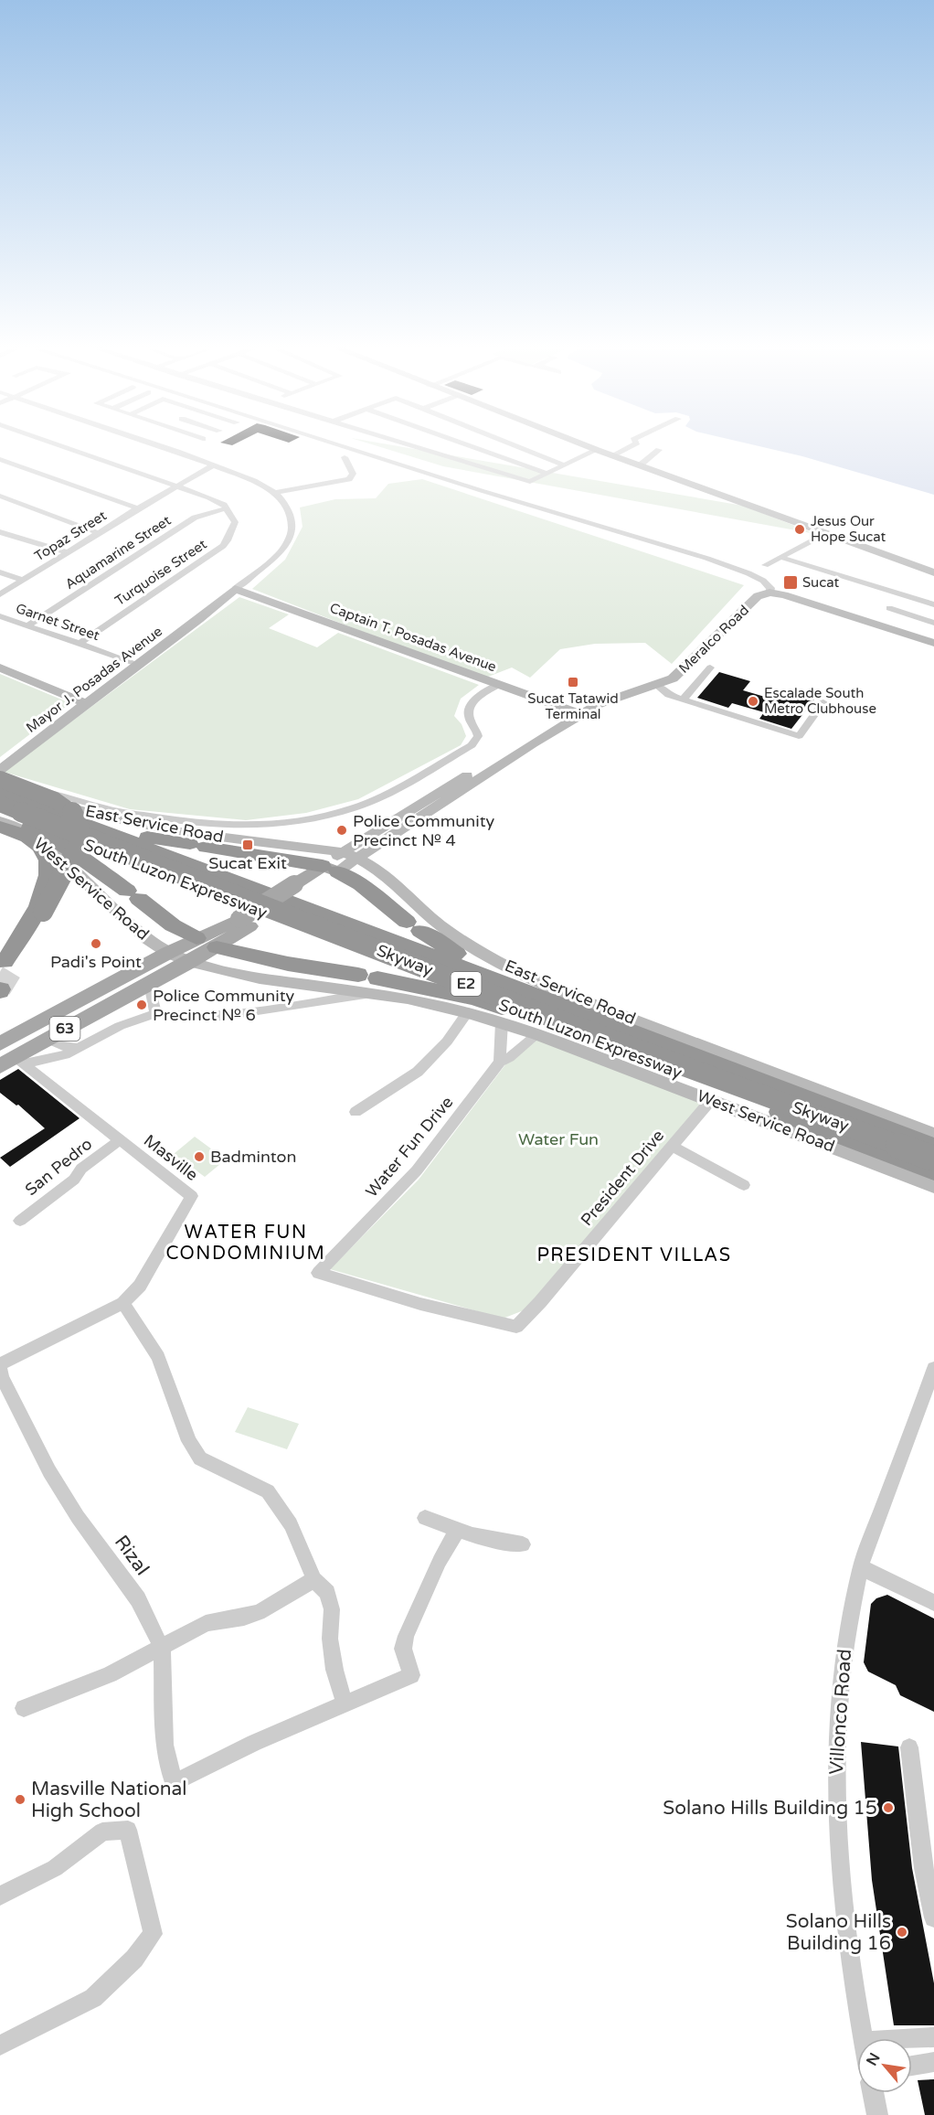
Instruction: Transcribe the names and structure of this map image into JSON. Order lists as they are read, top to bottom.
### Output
{
  "streets": {
    "highway": ["South Luzon Expressway", "Skyway", "E2"],
    "main road": [
      "Captain T. Posadas Avenue",
      "Meralco Road",
      "Mayor J. Posadas Avenue",
      "East Service Road",
      "West Service Road",
      "63"
    ],
    "street": [
      "Topaz Street",
      "Aquamarine Street",
      "Turquoise Street",
      "Garnet Street",
      "Water Fun Drive",
      "Masville",
      "San Pedro",
      "President Drive",
      "Rizal",
      "Villonco Road"
    ]
  },
  "crossings": [
    ["Topaz Street", "Mayor J. Posadas Avenue"],
    ["Aquamarine Street", "Turquoise Street"],
    ["Aquamarine Street", "Garnet Street"],
    ["Turquoise Street", "Garnet Street"],
    ["Garnet Street", "Mayor J. Posadas Avenue"],
    ["Captain T. Posadas Avenue", "Meralco Road"],
    ["Captain T. Posadas Avenue", "Mayor J. Posadas Avenue"],
    ["Meralco Road", "East Service Road"],
    ["Meralco Road", "63"],
    ["Mayor J. Posadas Avenue", "East Service Road"],
    ["Mayor J. Posadas Avenue", "South Luzon Expressway"],
    ["Mayor J. Posadas Avenue", "Skyway"],
    ["East Service Road", "South Luzon Expressway"],
    ["East Service Road", "Skyway"],
    ["East Service Road", "63"],
    ["South Luzon Expressway", "West Service Road"],
    ["South Luzon Expressway", "Skyway"],
    ["South Luzon Expressway", "Water Fun Drive"],
    ["West Service Road", "63"],
    ["West Service Road", "Water Fun Drive"],
    ["West Service Road", "President Drive"],
    ["63", "Masville"],
    ["Water Fun Drive", "President Drive"],
    ["Masville", "San Pedro"],
    ["Masville", "Rizal"]
  ],
  "districts": ["WATER FUN CONDOMINIUM", "PRESIDENT VILLAS"],
  "parks": ["Water Fun"],
  "places": {
    "other": [
      "Jesus Our Hope Sucat",
      "Escalade South Metro Clubhouse",
      "Police Community Precinct № 4",
      "Padi's Point",
      "Police Community Precinct № 6",
      "Badminton",
      "Masville National High School",
      "Solano Hills Building 15",
      "Solano Hills Building 16"
    ],
    "transit": ["Sucat", "Sucat Tatawid Terminal", "Sucat Exit"]
  },
  "north": "top left"
}
